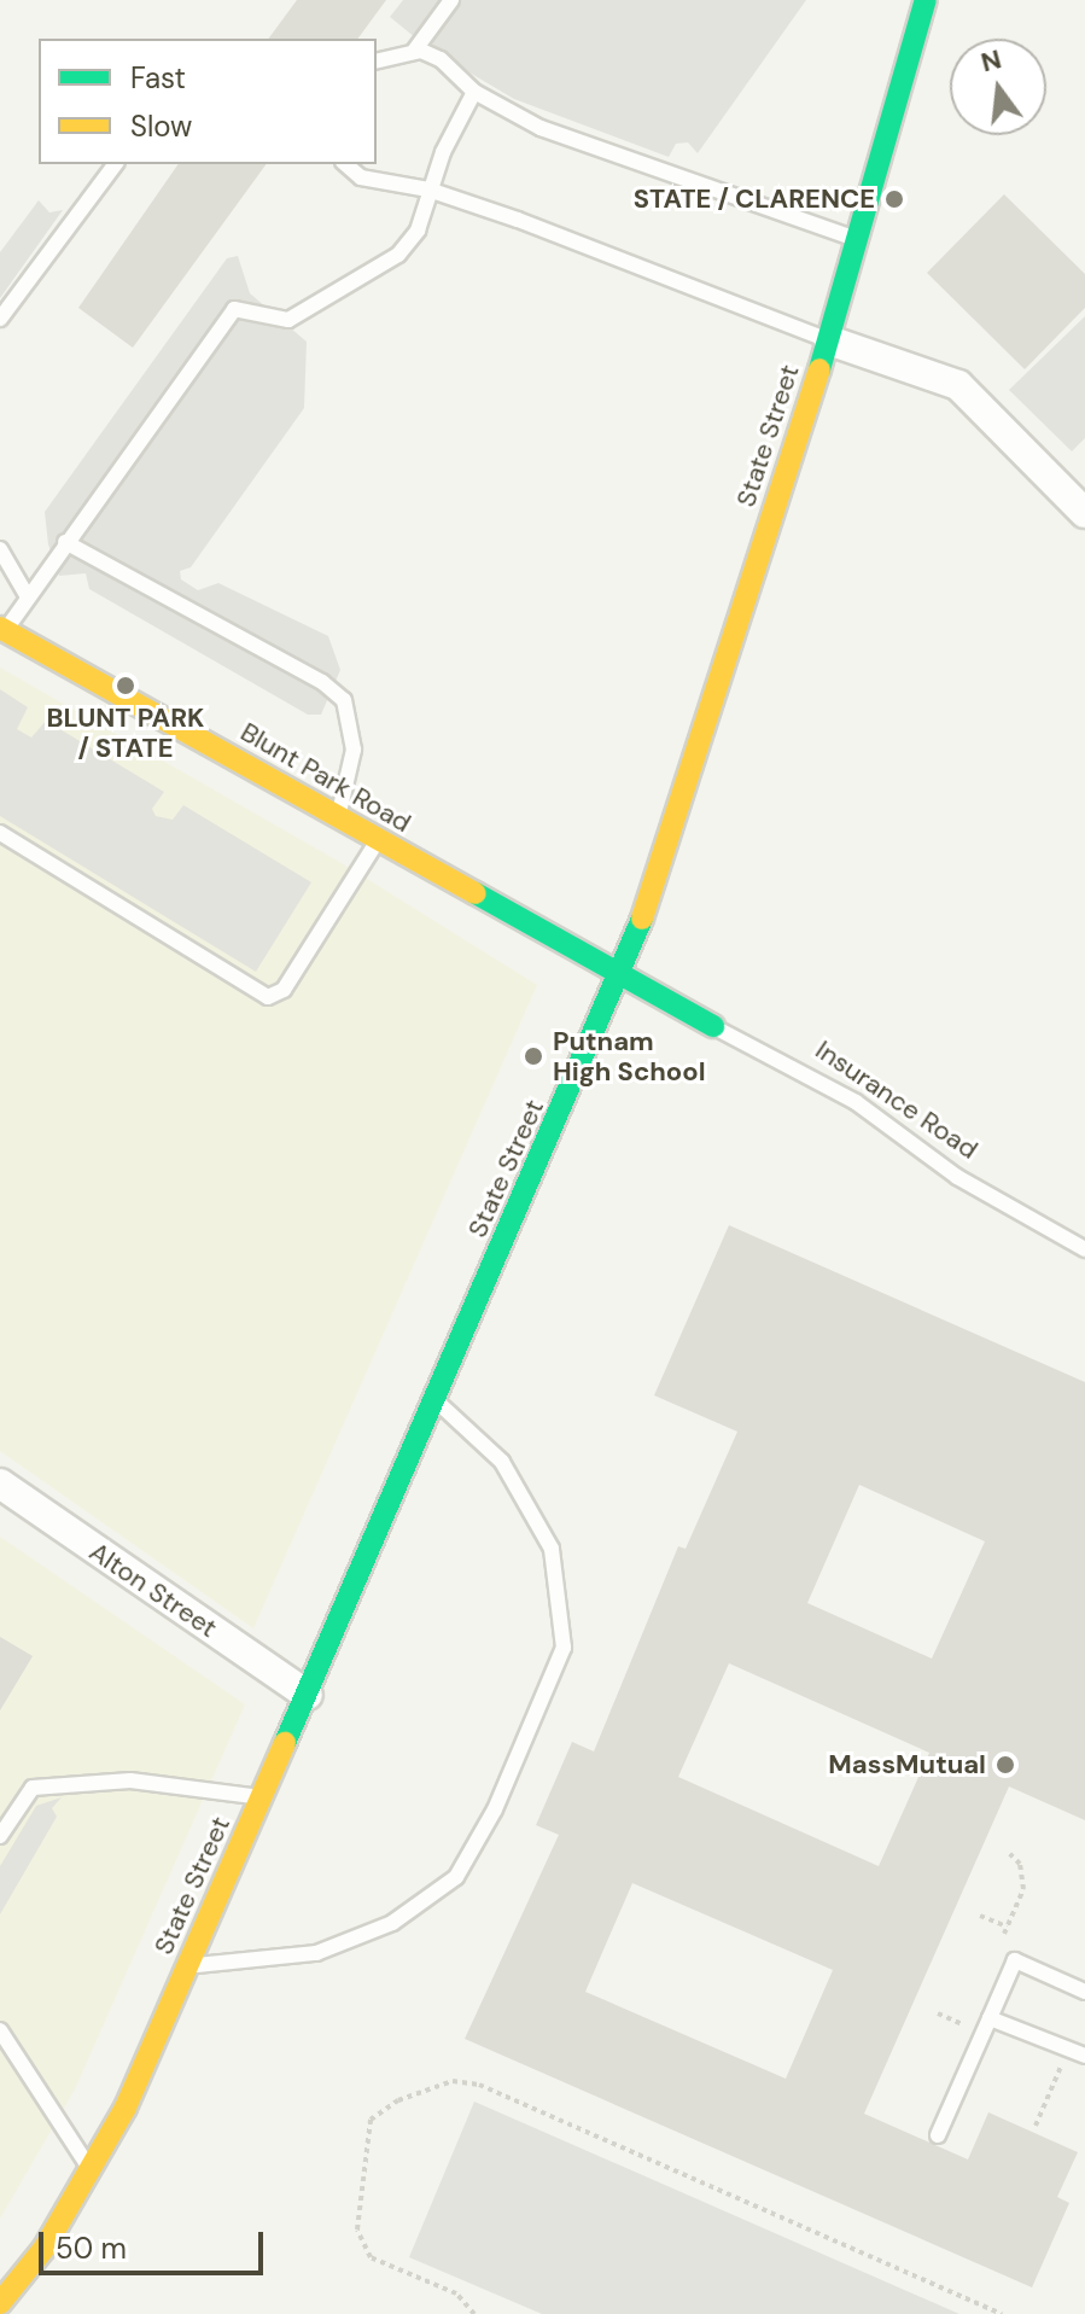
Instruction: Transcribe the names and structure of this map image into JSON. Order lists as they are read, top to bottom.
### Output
{
  "streets": {
    "main road": ["State Street", "Blunt Park Road", "Insurance Road"],
    "street": ["Alton Street"]
  },
  "crossings": [
    ["State Street", "Blunt Park Road"],
    ["State Street", "Insurance Road"],
    ["State Street", "Alton Street"],
    ["Blunt Park Road", "Insurance Road"]
  ],
  "places": [
    "STATE / CLARENCE",
    "BLUNT PARK / STATE",
    "Putnam High School",
    "MassMutual"
  ],
  "legend": ["Fast", "Slow"],
  "scale_bar": "50 m",
  "north": "top"
}
